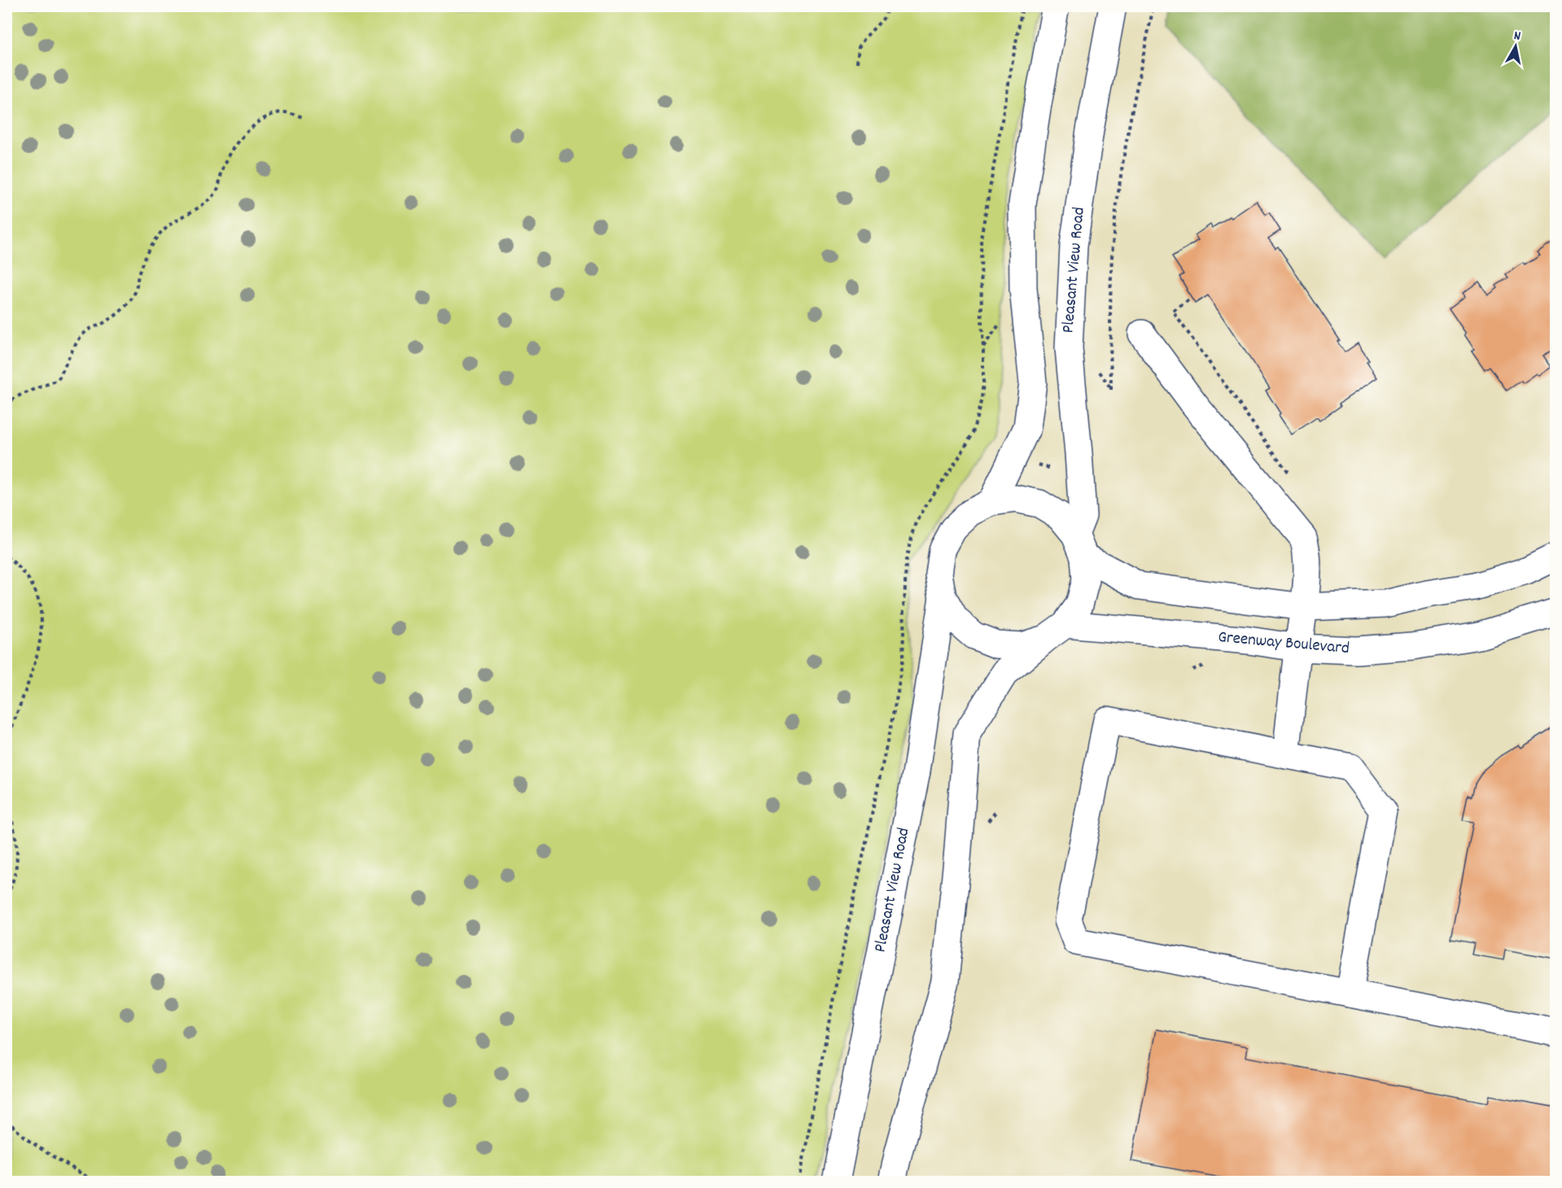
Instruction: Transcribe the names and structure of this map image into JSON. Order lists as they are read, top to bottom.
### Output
{
  "streets": {
    "main road": ["Pleasant View Road", "Greenway Boulevard"]
  },
  "crossings": [
    ["Pleasant View Road", "Greenway Boulevard"]
  ],
  "north": "top"
}
